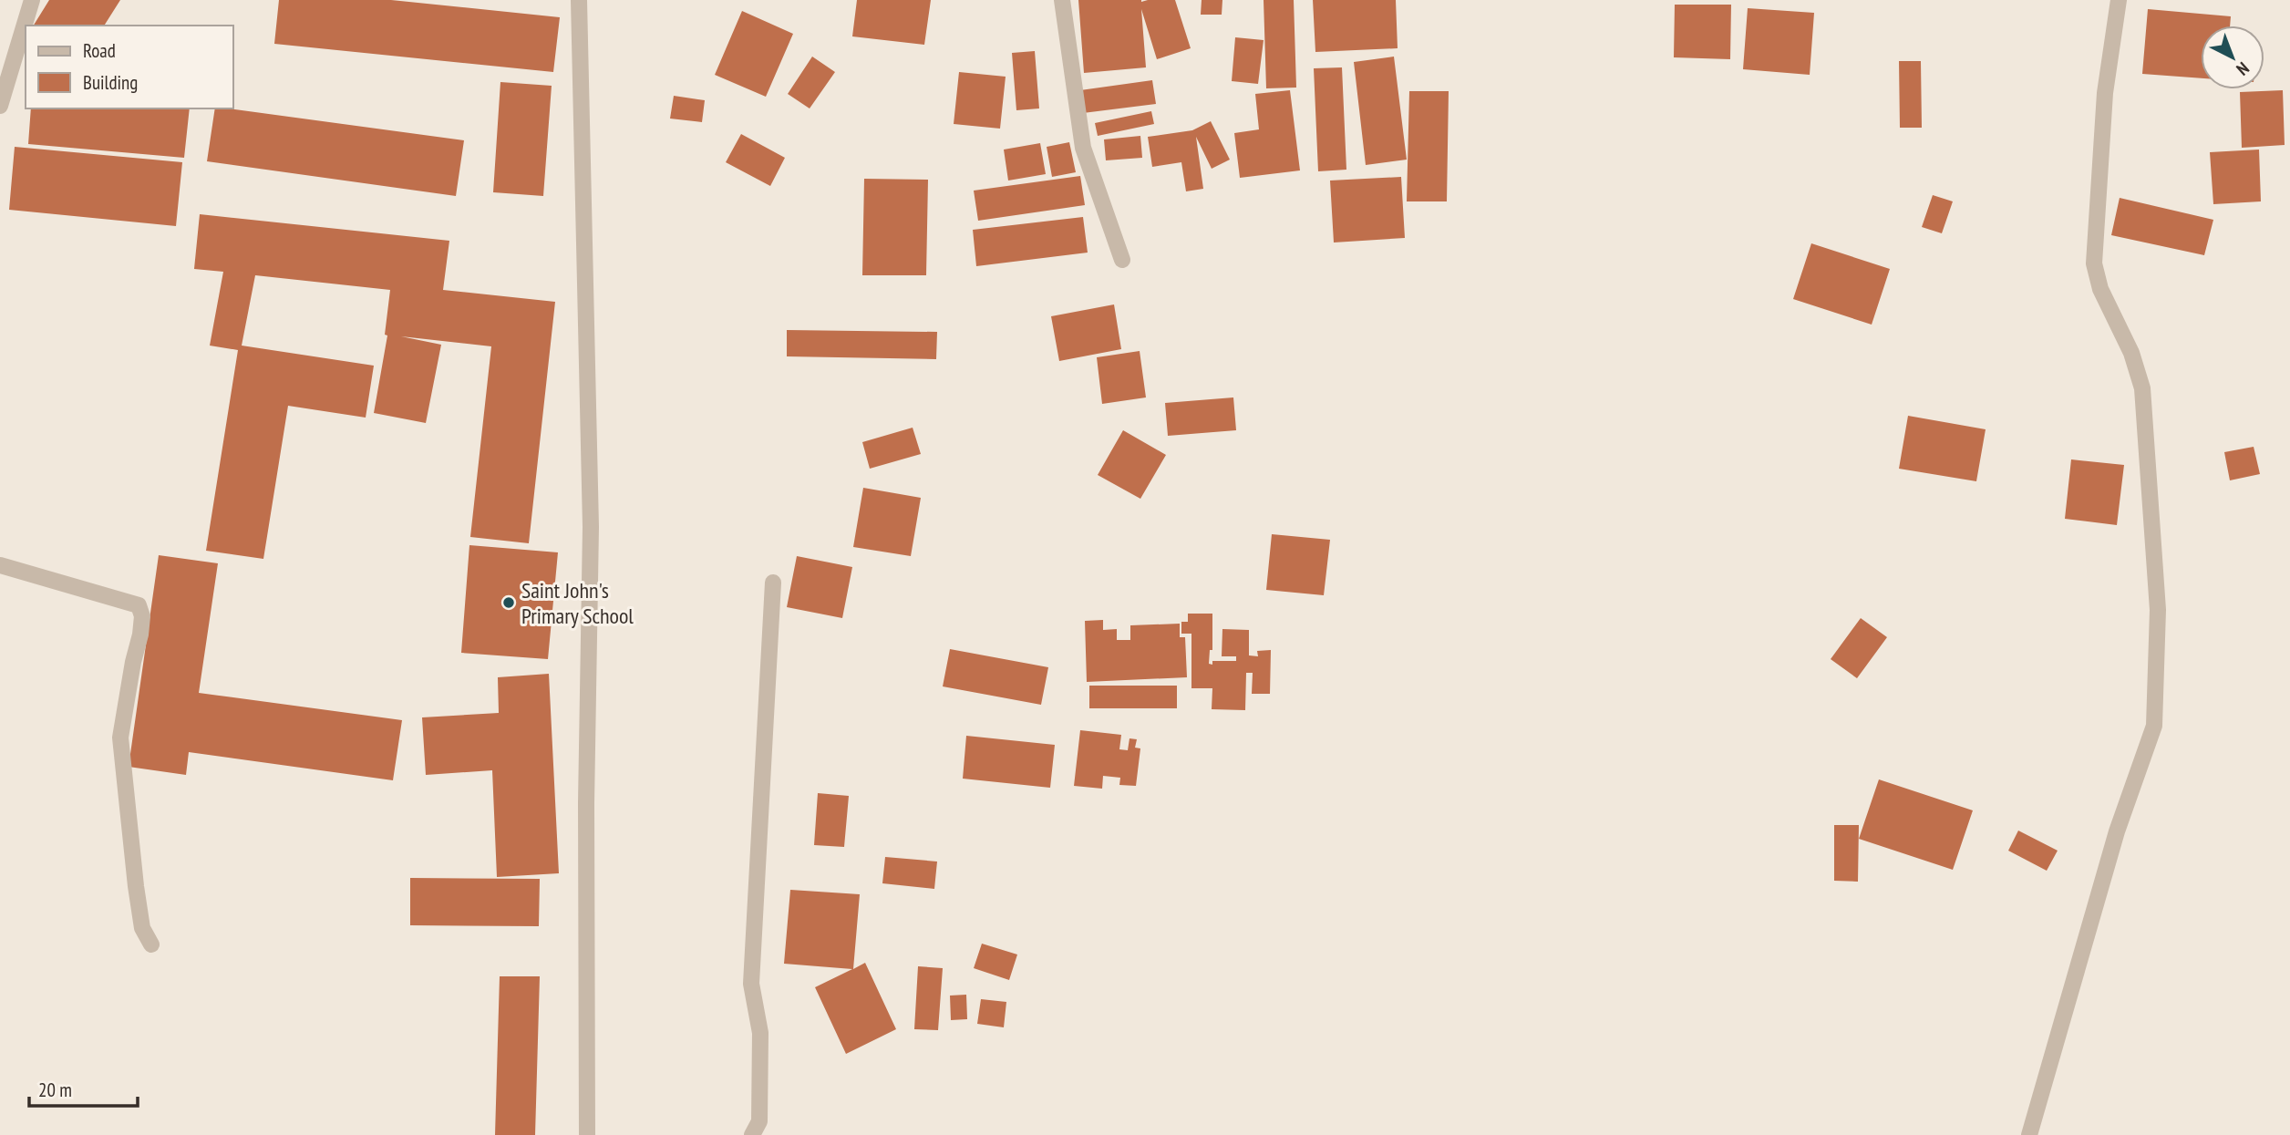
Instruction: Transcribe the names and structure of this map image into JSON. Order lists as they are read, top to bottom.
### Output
{
  "places": ["Saint John's Primary School"],
  "legend": ["Road", "Building"],
  "scale_bar": "20 m",
  "north": "bottom right"
}
